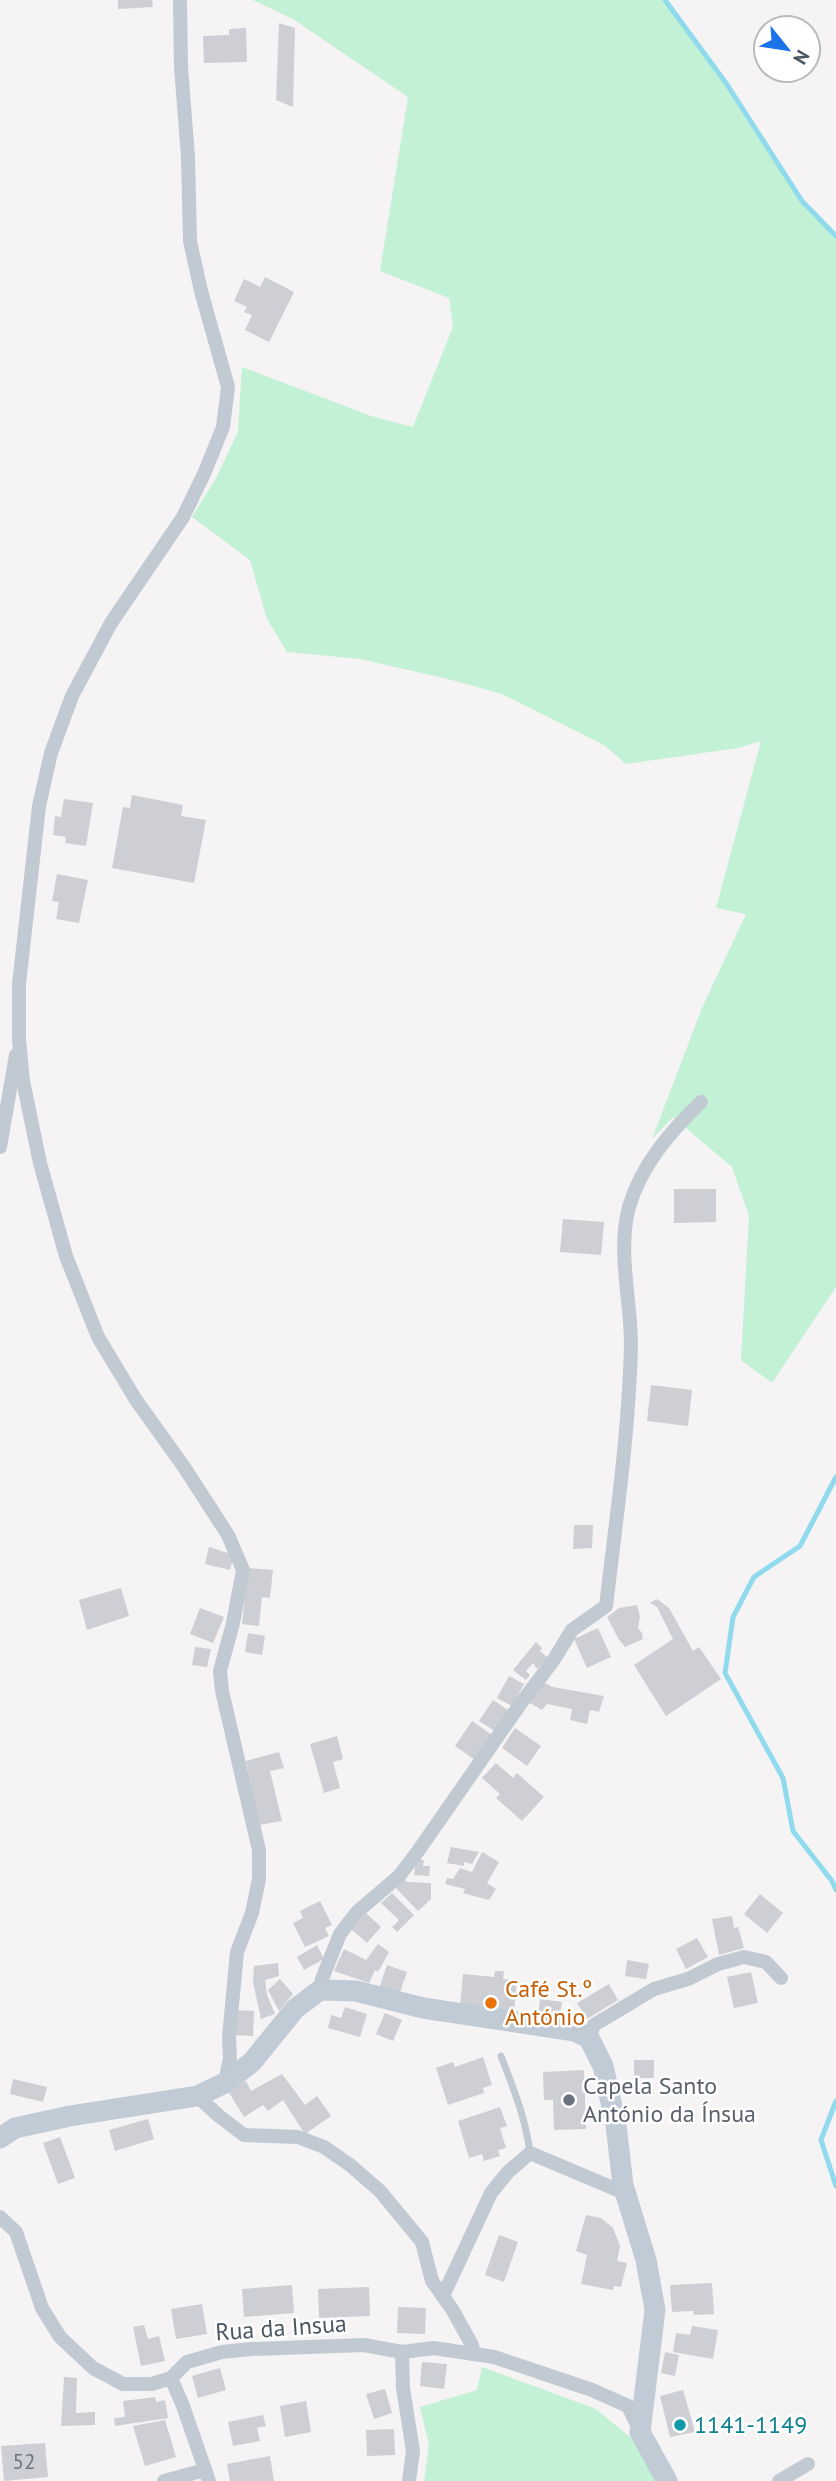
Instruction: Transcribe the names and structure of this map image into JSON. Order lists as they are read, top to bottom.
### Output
{
  "streets": {
    "street": ["Rua da Insua"]
  },
  "places": ["Café St.º António", "Capela Santo António da Ínsua", "1141-1149"],
  "house_numbers": ["52"],
  "north": "bottom right"
}
